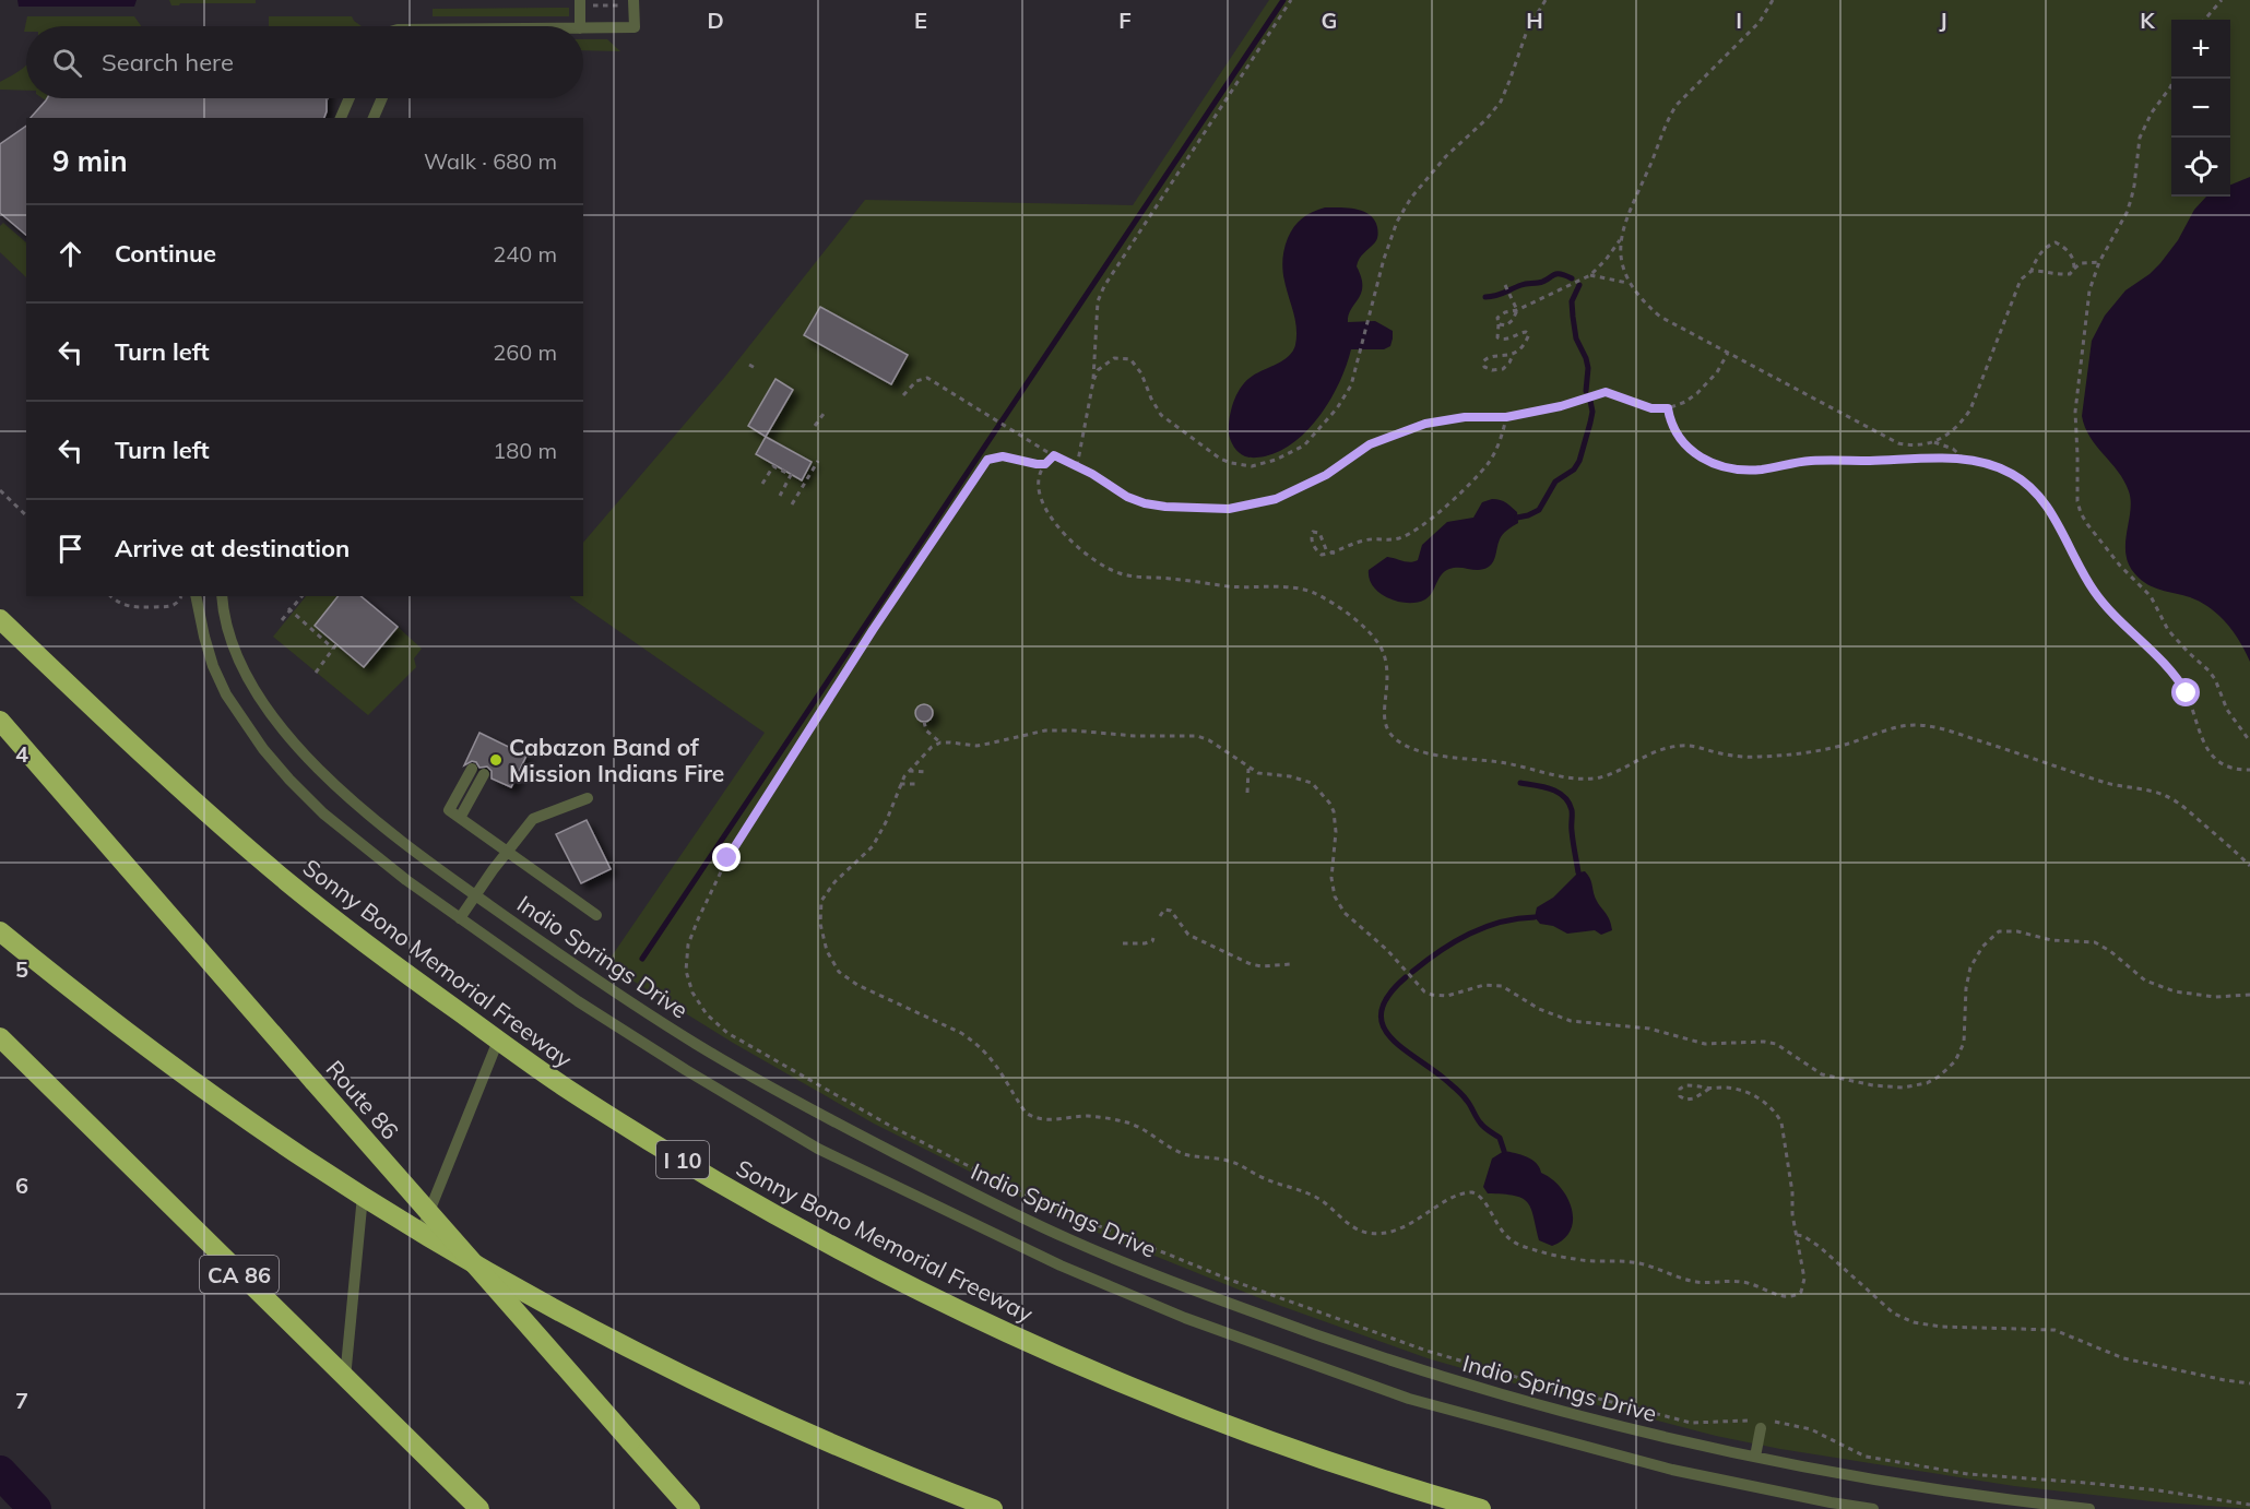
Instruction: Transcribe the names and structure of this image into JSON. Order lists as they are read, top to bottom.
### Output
{
  "streets": {
    "highway": [
      "Sonny Bono Memorial Freeway",
      "Route 86",
      "I 10",
      "CA 86"
    ],
    "lane": ["Indio Springs Drive"]
  },
  "places": ["Cabazon Band of Mission Indians Fire"],
  "page": {
    "map_buttons": ["+", "−"],
    "search": "Search here",
    "heading": ["9 min", "Walk · 680 m"],
    "list": [
      ["Continue", "240 m"],
      ["Turn left", "260 m"],
      ["Turn left", "180 m"],
      "Arrive at destination"
    ]
  },
  "grid": {
    "columns": [
      "D",
      "E",
      "F",
      "G",
      "H",
      "I",
      "J",
      "K"
    ],
    "rows": [
      "4",
      "5",
      "6",
      "7"
    ]
  }
}
